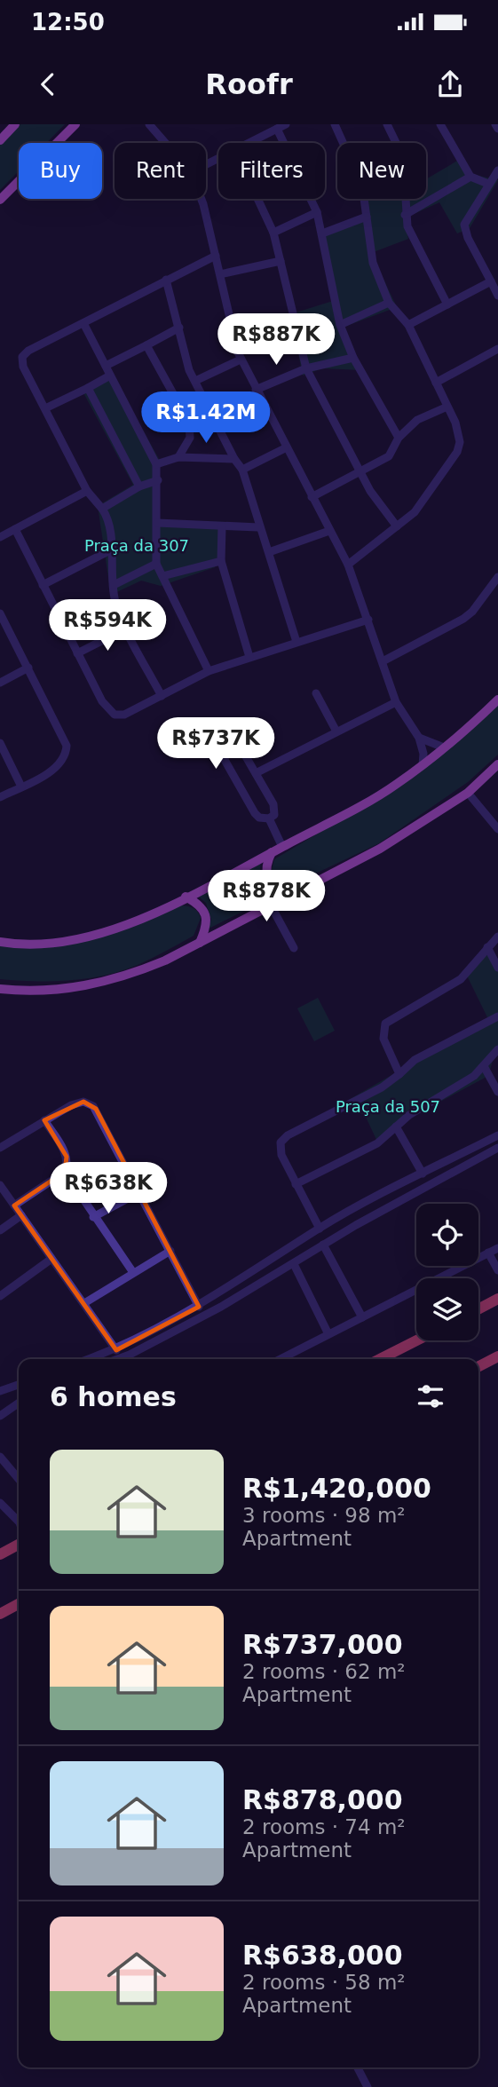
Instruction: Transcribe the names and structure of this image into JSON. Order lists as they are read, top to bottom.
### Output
{
  "parks": ["Praça da 307", "Praça da 507"],
  "page": {
    "status": "12:50",
    "header": "Roofr",
    "chip": [
      "Buy",
      "Rent",
      "Filters",
      "New"
    ],
    "price": [
      "R$887K",
      "R$1.42M",
      "R$594K",
      "R$737K",
      "R$878K",
      "R$638K"
    ],
    "heading": "6 homes",
    "list": [
      {
        "name": "R$1,420,000",
        "note": "3 rooms · 98 m² · Apartment"
      },
      {
        "name": "R$737,000",
        "note": "2 rooms · 62 m² · Apartment"
      },
      {
        "name": "R$878,000",
        "note": "2 rooms · 74 m² · Apartment"
      },
      {
        "name": "R$638,000",
        "note": "2 rooms · 58 m² · Apartment"
      }
    ]
  }
}
